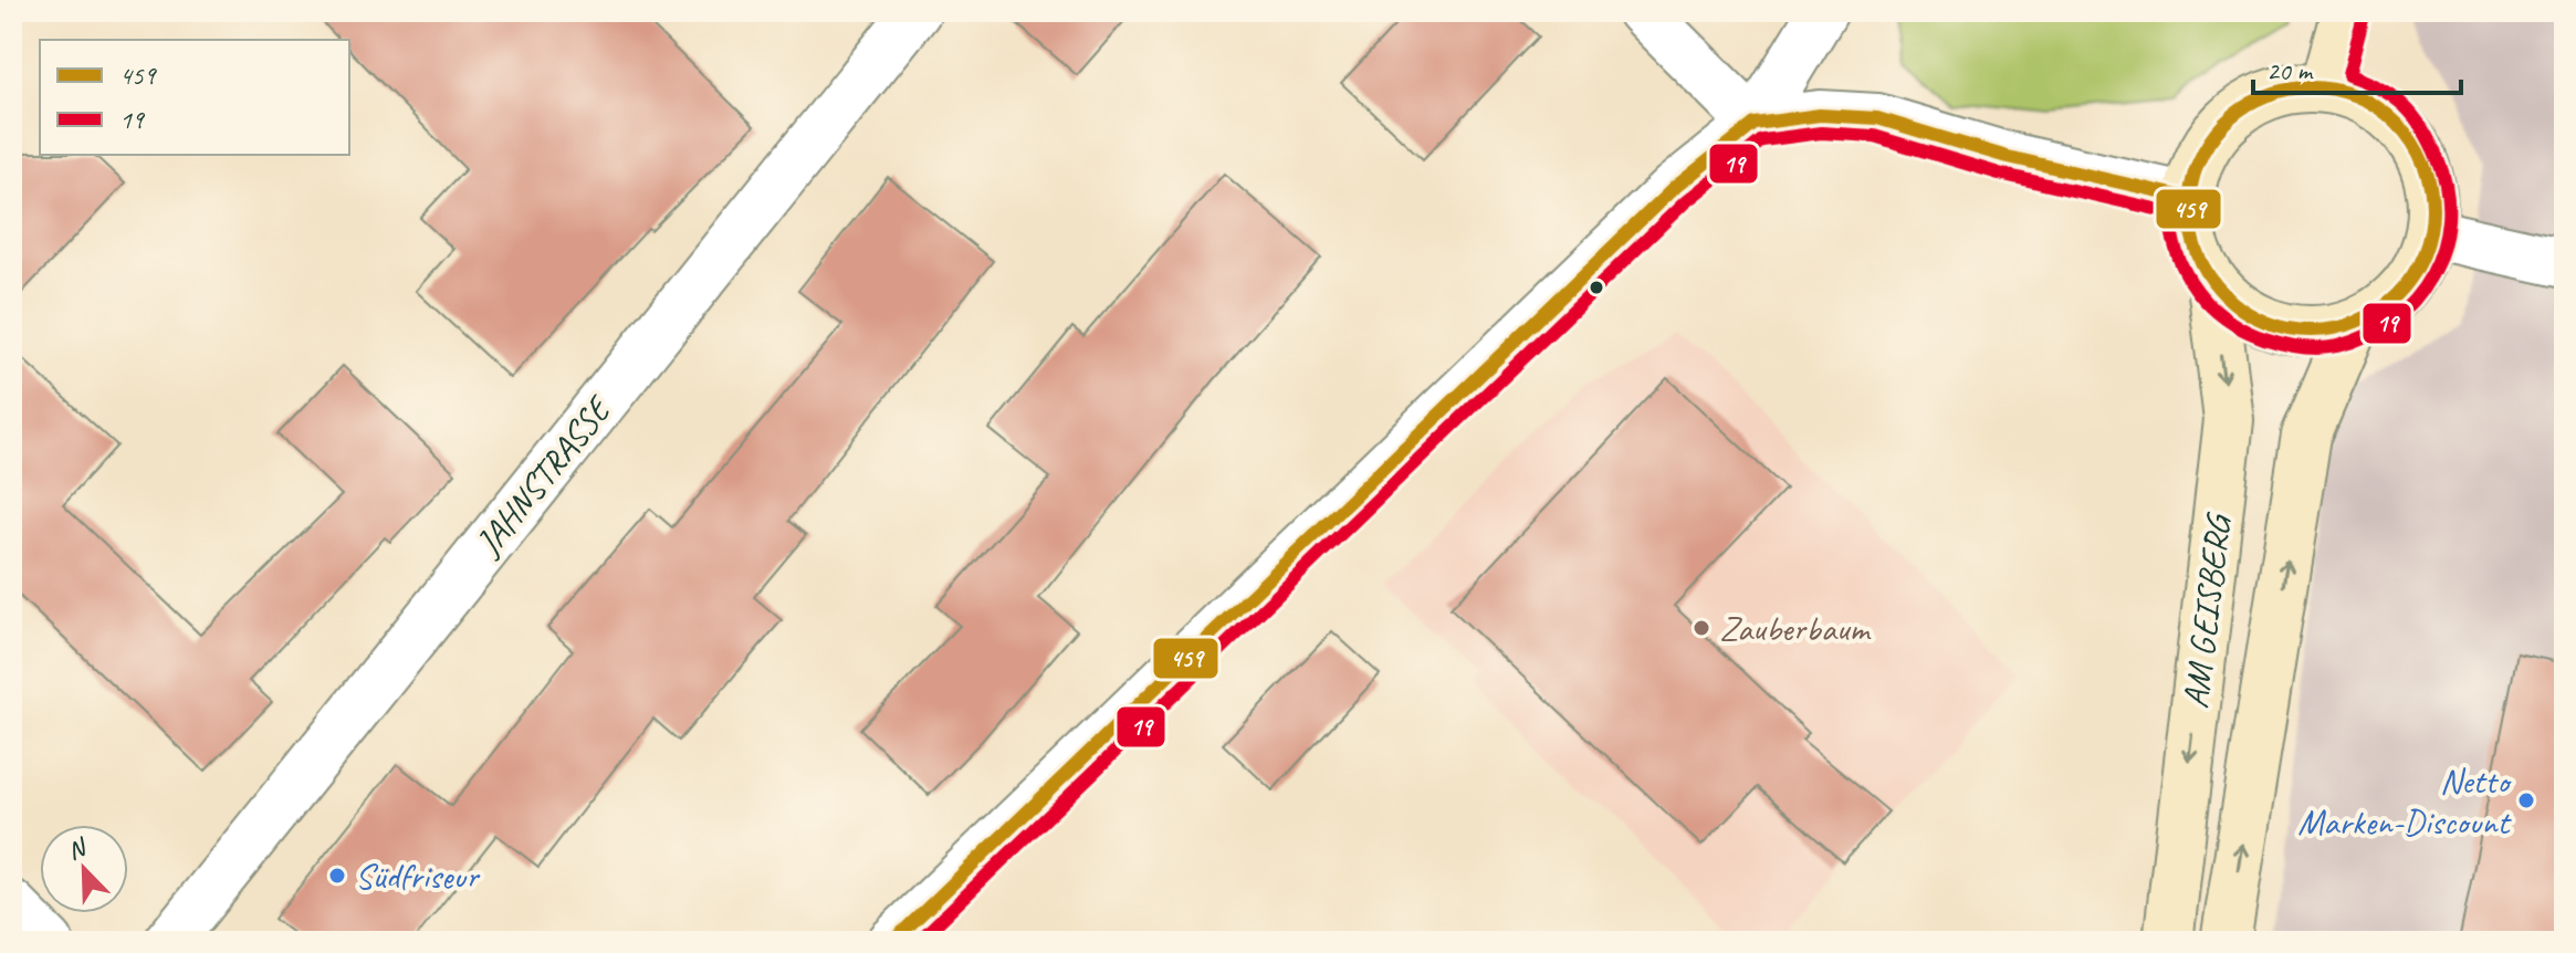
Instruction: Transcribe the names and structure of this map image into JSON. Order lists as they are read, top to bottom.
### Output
{
  "streets": {
    "street": ["JAHNSTRASSE", "AM GEISBERG"]
  },
  "places": ["Zauberbaum", "Netto Marken-Discount", "Südfriseur"],
  "lines": ["transit line 19", "transit line 459"],
  "legend": ["459", "19"],
  "scale_bar": "20 m",
  "north": "top left"
}
